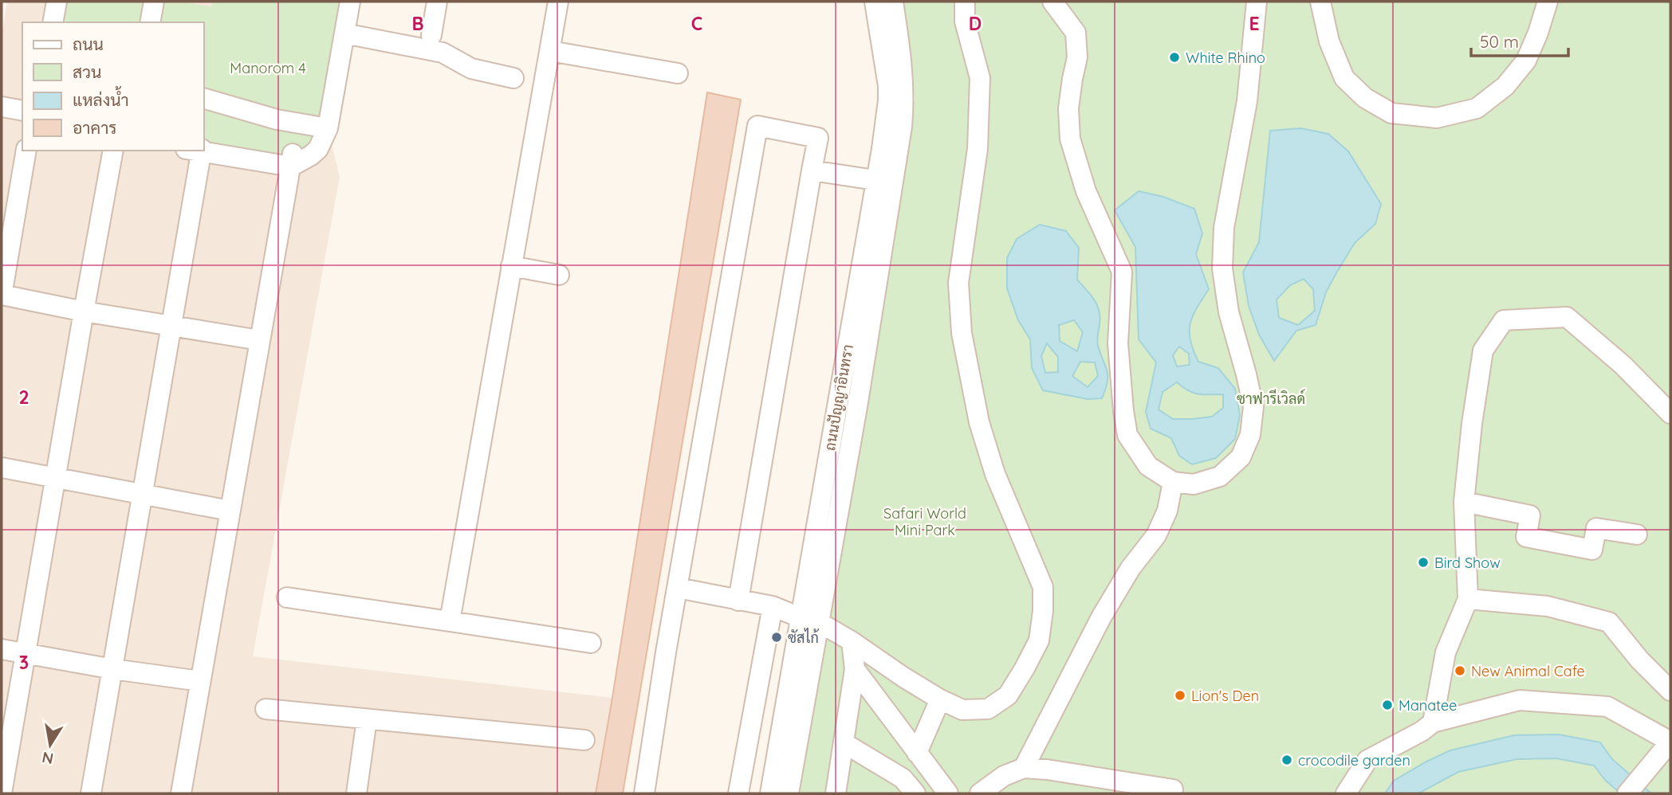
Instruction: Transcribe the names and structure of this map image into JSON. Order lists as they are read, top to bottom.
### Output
{
  "streets": {
    "street": ["ถนนปัญญาอินทรา"]
  },
  "parks": ["Manorom 4", "ซาฟารีเวิลด์", "Safari World Mini Park"],
  "places": [
    "White Rhino",
    "Bird Show",
    "ซัสไก้",
    "New Animal Cafe",
    "Lion's Den",
    "Manatee",
    "crocodile garden"
  ],
  "legend": [
    "ถนน",
    "สวน",
    "แหล่งน้ำ",
    "อาคาร"
  ],
  "scale_bar": "50 m",
  "north": "bottom",
  "grid": {
    "columns": [
      "B",
      "C",
      "D",
      "E"
    ],
    "rows": ["2", "3"]
  }
}
